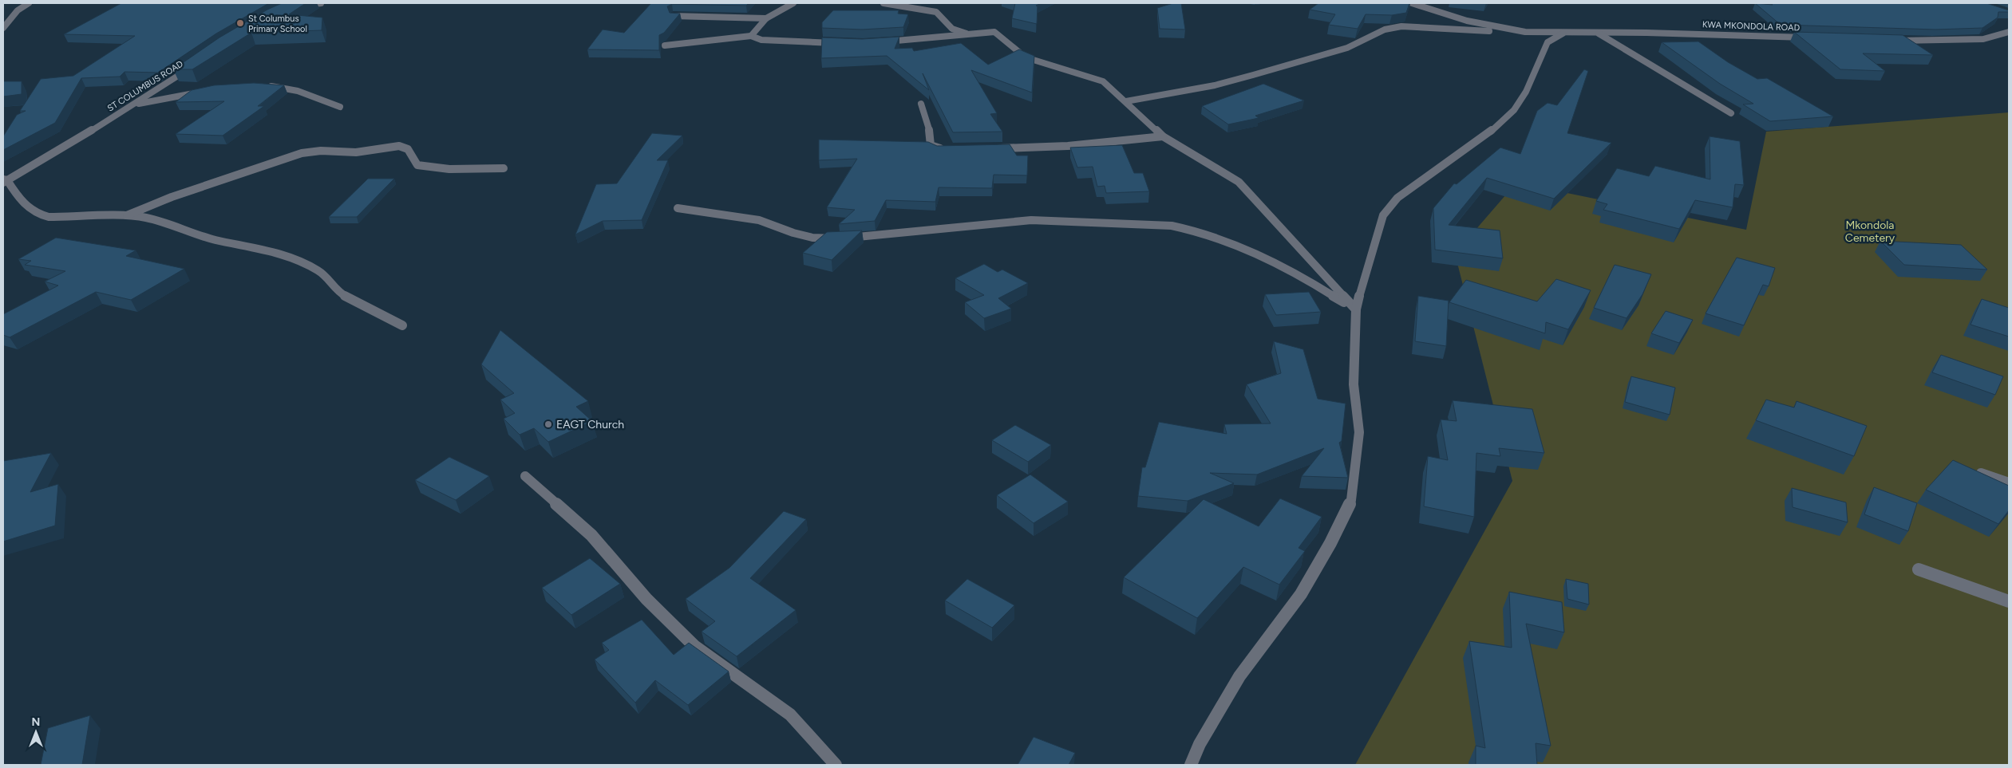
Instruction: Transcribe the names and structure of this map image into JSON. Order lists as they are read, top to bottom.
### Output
{
  "streets": {
    "street": ["KWA MKONDOLA ROAD", "ST COLUMBUS ROAD"]
  },
  "parks": ["Mkondola Cemetery"],
  "places": ["St Columbus Primary School", "EAGT Church"],
  "north": "top"
}
